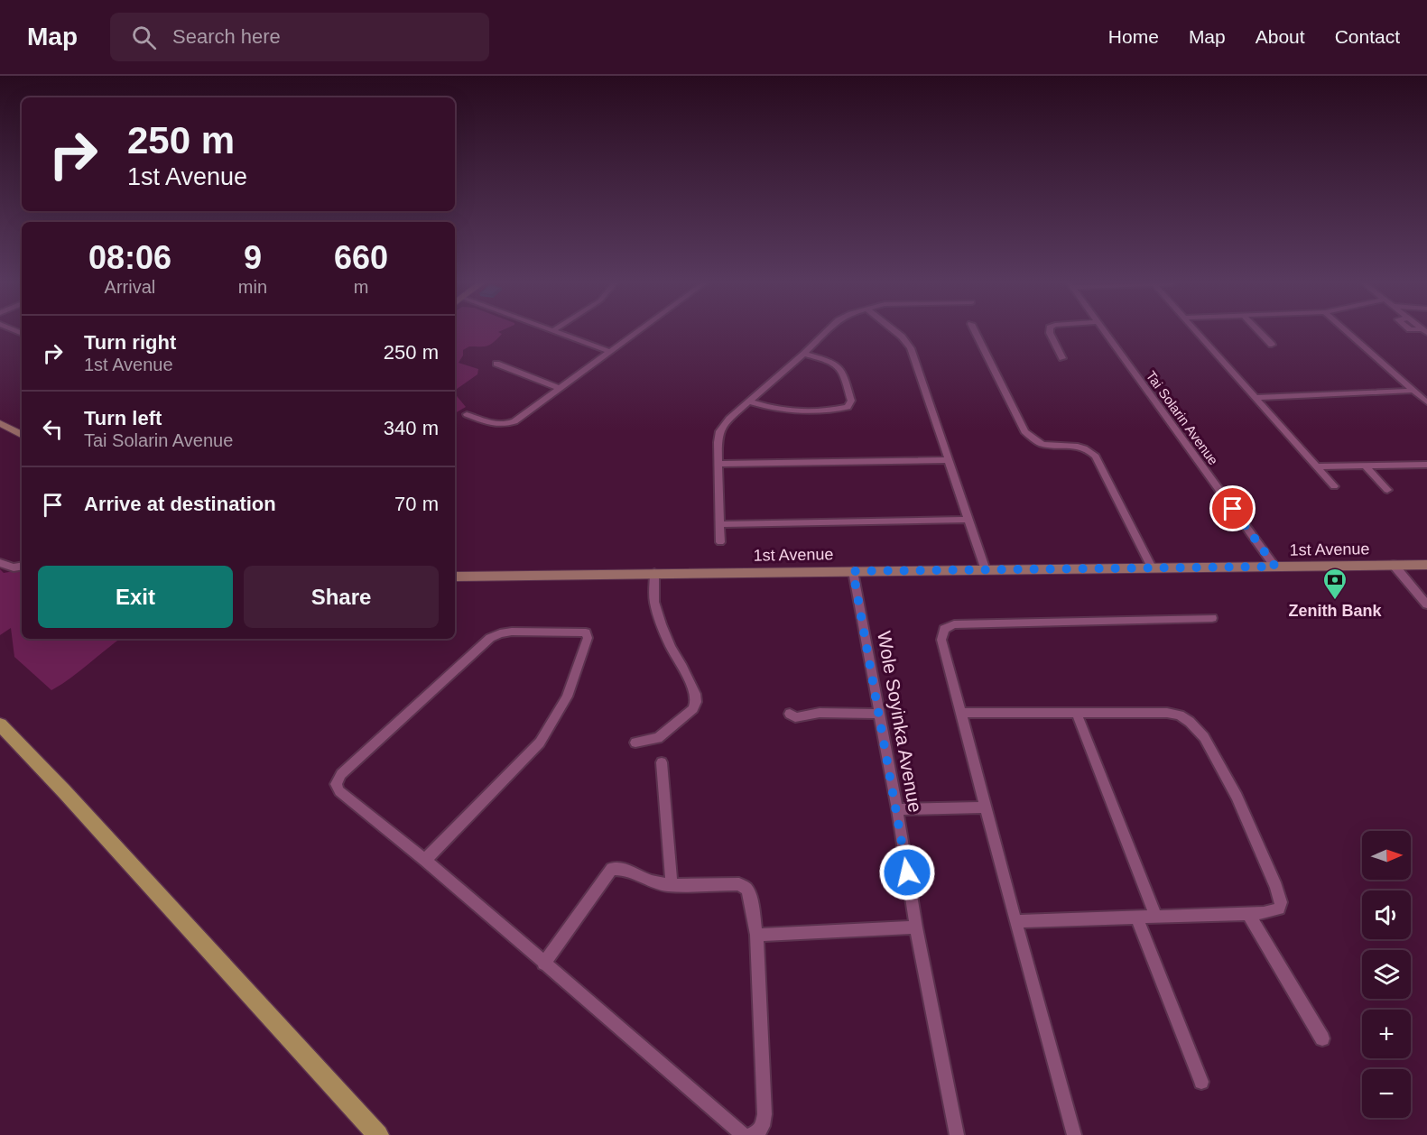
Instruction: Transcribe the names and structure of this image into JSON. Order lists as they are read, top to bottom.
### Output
{
  "streets": {
    "street": ["Tai Solarin Avenue", "1st Avenue", "Wole Soyinka Avenue"]
  },
  "crossings": [
    ["Tai Solarin Avenue", "1st Avenue"],
    ["1st Avenue", "Wole Soyinka Avenue"]
  ],
  "places": {
    "bank": ["Zenith Bank"]
  },
  "north": "right",
  "page": {
    "header": "Map",
    "search": "Search here",
    "nav": [
      "Home",
      "Map",
      "About",
      "Contact"
    ],
    "turn": ["250 m", "1st Avenue"],
    "eta": [
      "08:06",
      "Arrival",
      "9",
      "min",
      "660",
      "m"
    ],
    "list": [
      {
        "name": "Turn right",
        "note": "1st Avenue",
        "value": "250 m"
      },
      {
        "name": "Turn left",
        "note": "Tai Solarin Avenue",
        "value": "340 m"
      },
      {
        "name": "Arrive at destination",
        "value": "70 m"
      }
    ],
    "buttons": ["Exit", "Share"],
    "map_buttons": ["+", "−"]
  }
}
